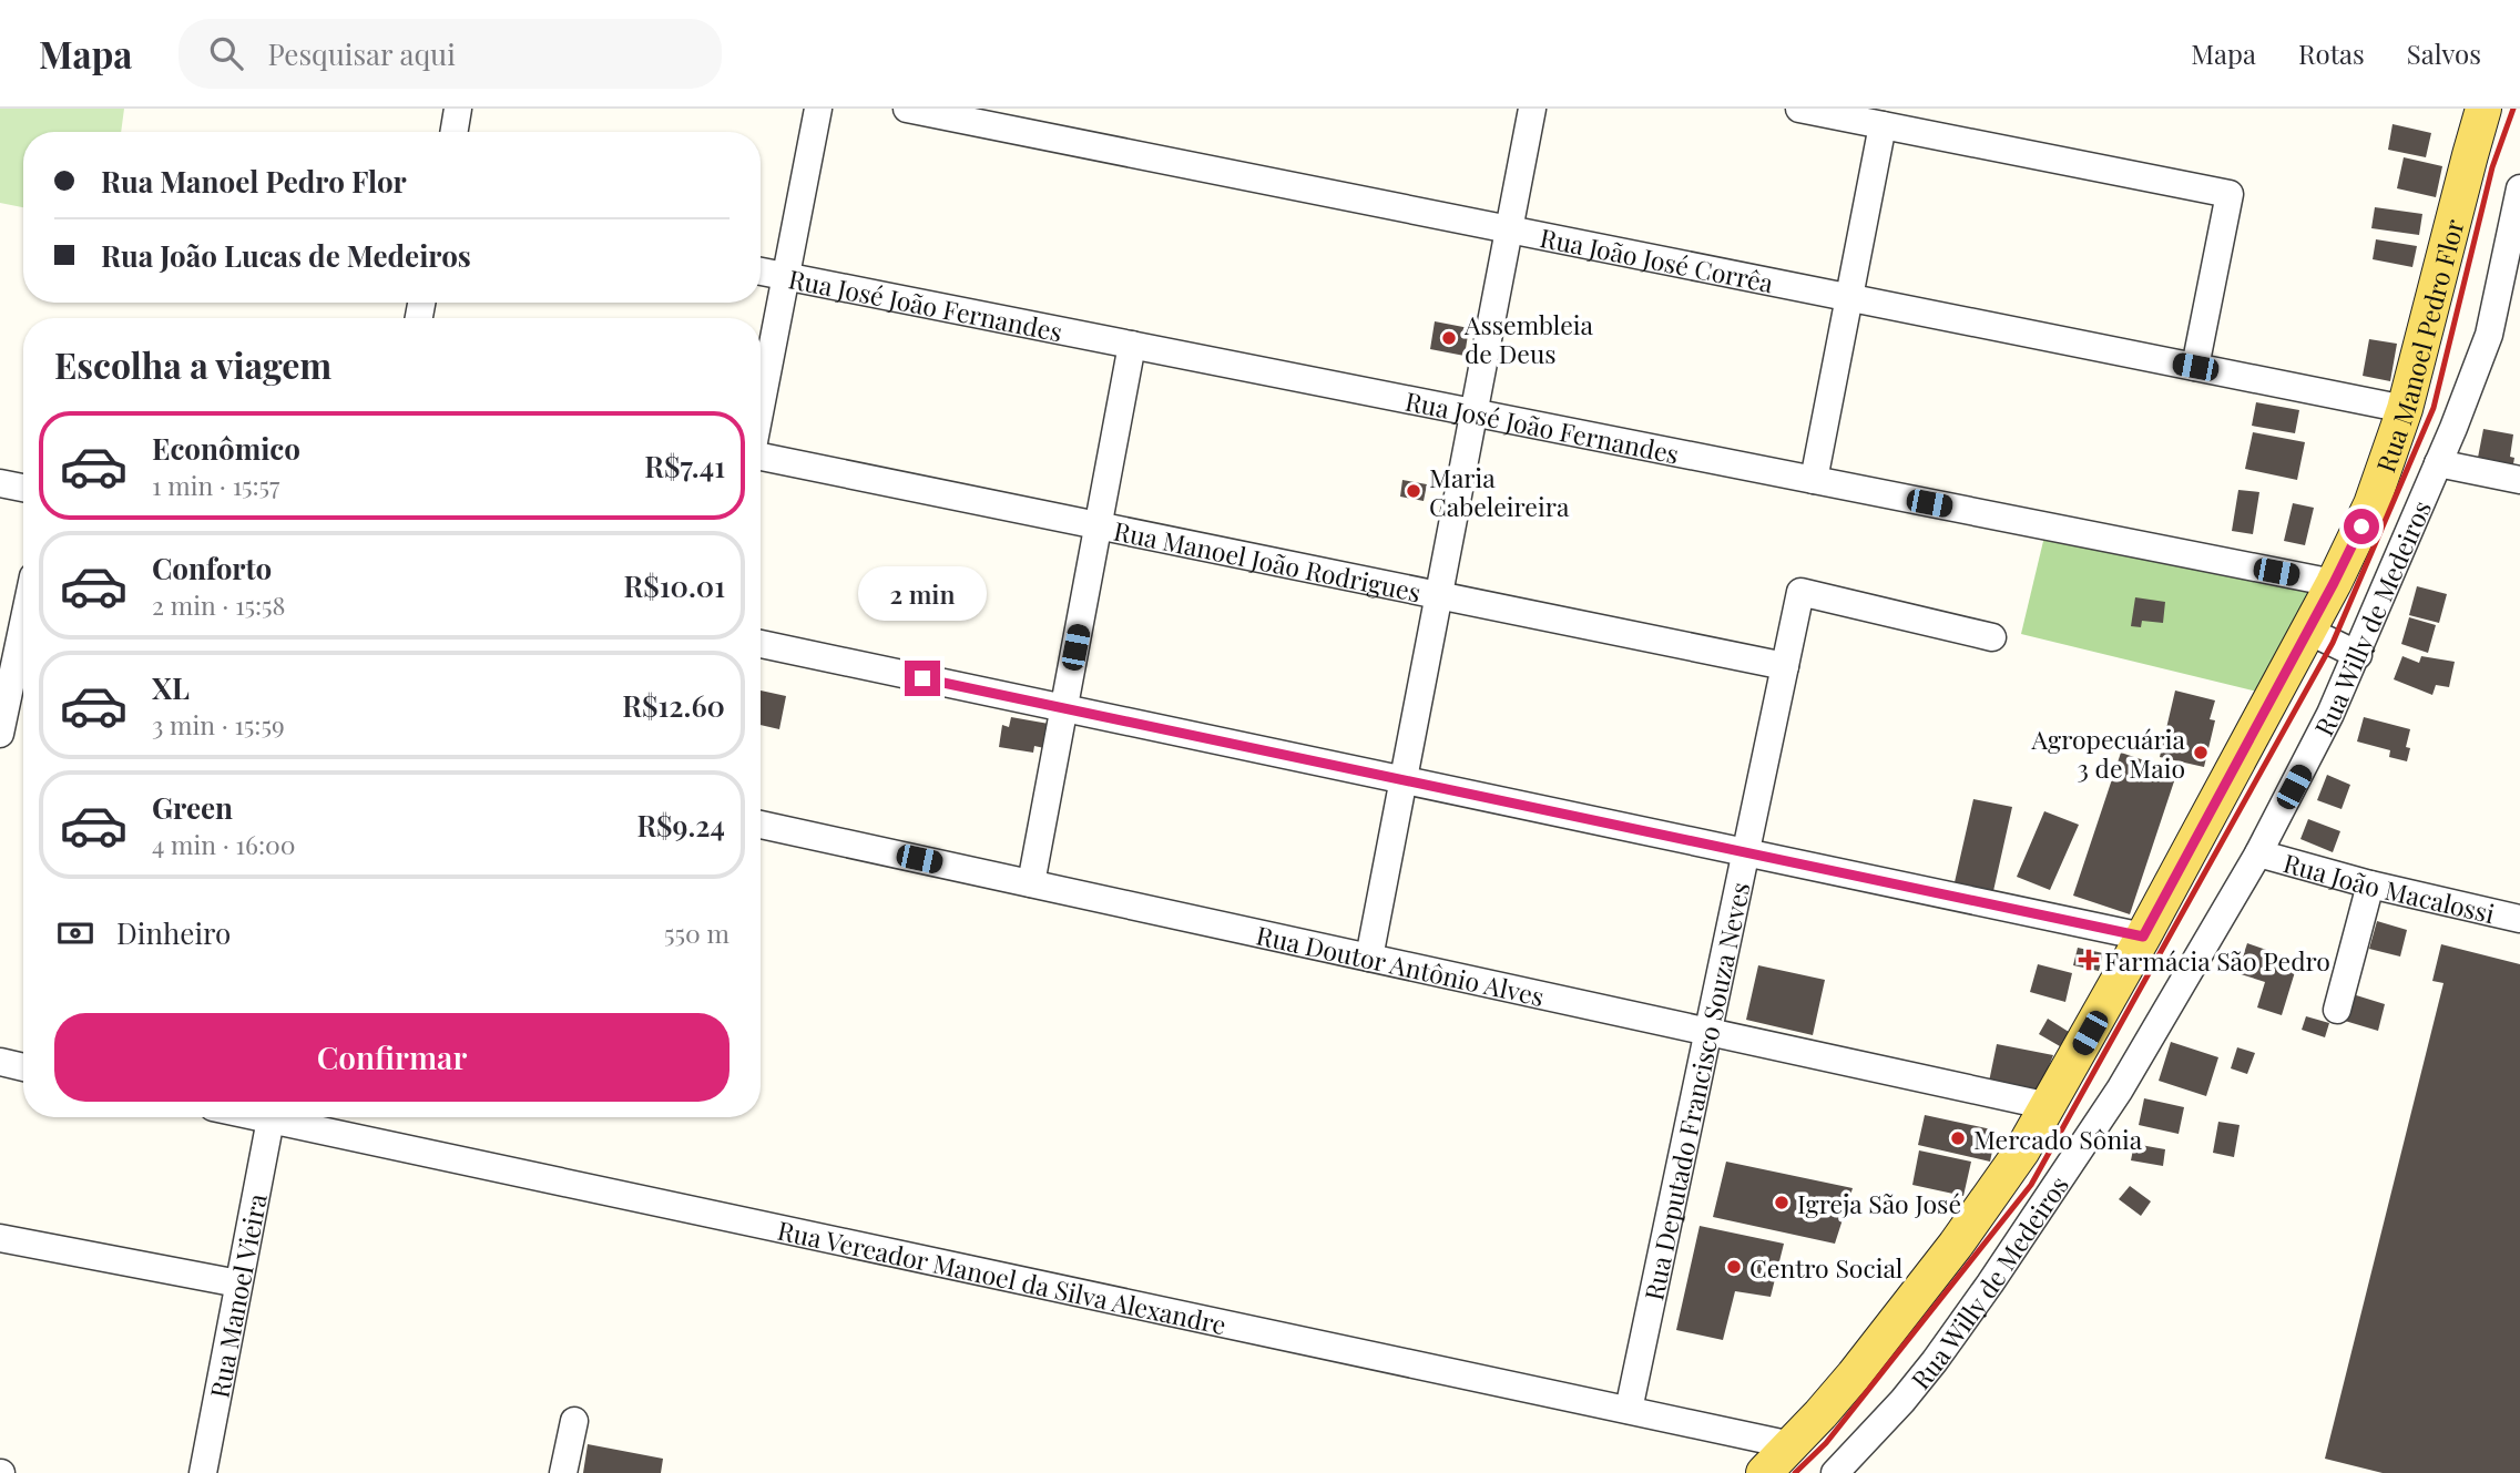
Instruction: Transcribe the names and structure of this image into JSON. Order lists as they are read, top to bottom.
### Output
{
  "streets": {
    "main road": ["Rua Manoel Pedro Flor"],
    "street": [
      "Rua João José Corrêa",
      "Rua José João Fernandes",
      "Rua Manoel João Rodrigues",
      "Rua Willy de Medeiros",
      "Rua João Macalossi",
      "Rua Doutor Antônio Alves",
      "Rua Deputado Francisco Souza Neves",
      "Rua Vereador Manoel da Silva Alexandre",
      "Rua Manoel Vieira"
    ]
  },
  "crossings": [
    ["Rua João José Corrêa", "Rua Manoel Pedro Flor"],
    ["Rua José João Fernandes", "Rua Manoel Pedro Flor"],
    ["Rua Manoel Pedro Flor", "Rua Doutor Antônio Alves"],
    ["Rua Manoel Pedro Flor", "Rua Vereador Manoel da Silva Alexandre"],
    ["Rua Manoel João Rodrigues", "Rua Deputado Francisco Souza Neves"],
    ["Rua Willy de Medeiros", "Rua João Macalossi"],
    ["Rua Doutor Antônio Alves", "Rua Deputado Francisco Souza Neves"],
    ["Rua Deputado Francisco Souza Neves", "Rua Vereador Manoel da Silva Alexandre"],
    ["Rua Vereador Manoel da Silva Alexandre", "Rua Manoel Vieira"]
  ],
  "places": {
    "other": [
      "Assembleia de Deus",
      "Maria Cabeleireira",
      "Agropecuária 3 de Maio",
      "Mercado Sônia",
      "Igreja São José",
      "Centro Social"
    ],
    "health": ["Farmácia São Pedro"]
  },
  "page": {
    "header": "Mapa",
    "search": "Pesquisar aqui",
    "nav": ["Mapa", "Rotas", "Salvos"],
    "banner": ["Rua Manoel Pedro Flor", "Rua João Lucas de Medeiros"],
    "heading": "Escolha a viagem",
    "list": [
      {
        "name": "Econômico",
        "note": "1 min · 15:57",
        "value": "R$7.41"
      },
      {
        "name": "Conforto",
        "note": "2 min · 15:58",
        "value": "R$10.01"
      },
      {
        "name": "XL",
        "note": "3 min · 15:59",
        "value": "R$12.60"
      },
      {
        "name": "Green",
        "note": "4 min · 16:00",
        "value": "R$9.24"
      }
    ],
    "bubble": "2 min",
    "pay": ["Dinheiro", "550 m"],
    "buttons": "Confirmar"
  }
}
